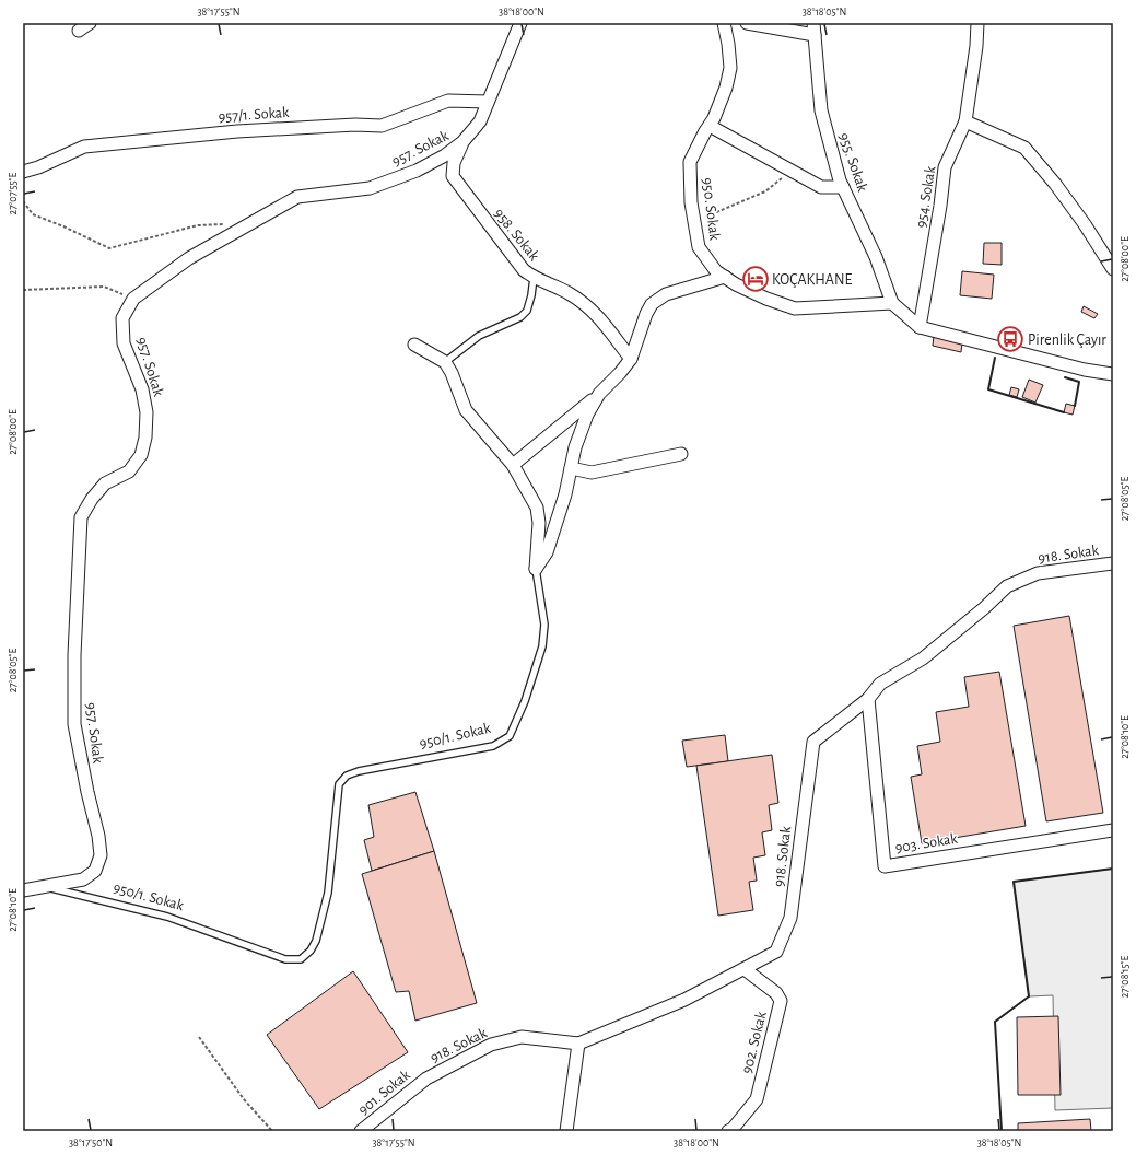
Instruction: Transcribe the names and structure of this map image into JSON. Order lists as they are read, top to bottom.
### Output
{
  "streets": {
    "street": [
      "957/1. Sokak",
      "957. Sokak",
      "955. Sokak",
      "954. Sokak",
      "950. Sokak",
      "958. Sokak",
      "918. Sokak",
      "903. Sokak",
      "902. Sokak",
      "901. Sokak"
    ],
    "lane": ["950/1. Sokak"]
  },
  "crossings": [
    ["957/1. Sokak", "957. Sokak"],
    ["957. Sokak", "958. Sokak"],
    ["957. Sokak", "950/1. Sokak"],
    ["955. Sokak", "950. Sokak"],
    ["918. Sokak", "903. Sokak"],
    ["918. Sokak", "902. Sokak"],
    ["918. Sokak", "901. Sokak"]
  ],
  "places": {
    "hotel": ["KOÇAKHANE"],
    "bus stop": ["Pirenlik Çayır"]
  },
  "coordinates": [
    "38°17'55\"N",
    "38°18'00\"N",
    "38°18'05\"N",
    "27°07'55\"E",
    "27°08'00\"E",
    "27°08'05\"E",
    "27°08'10\"E",
    "27°08'15\"E",
    "38°17'50\"N"
  ]
}
